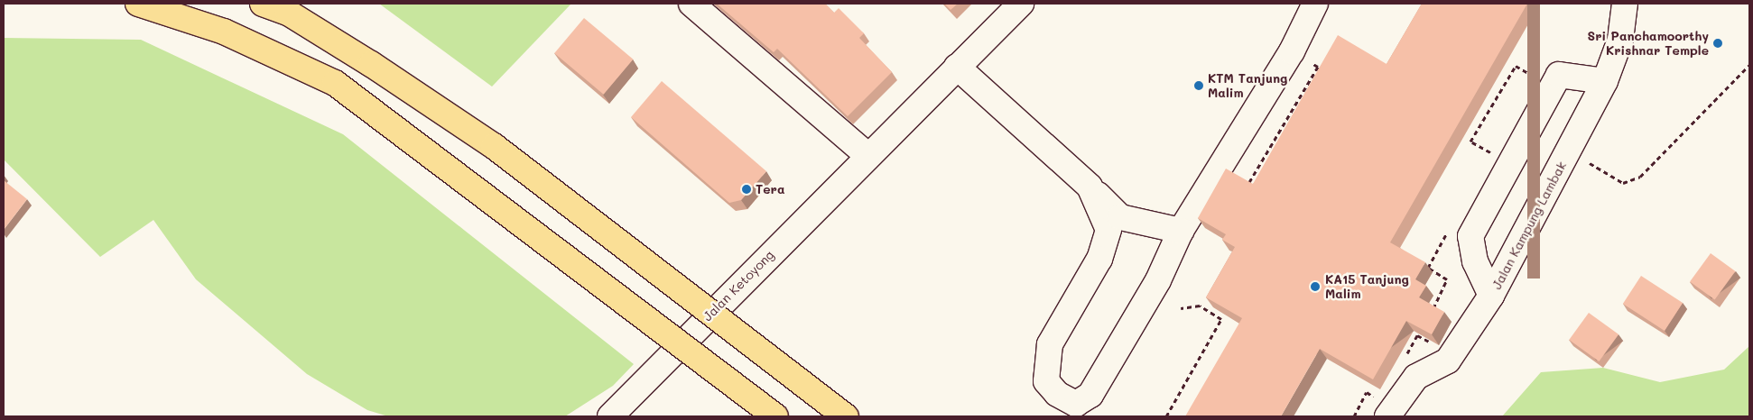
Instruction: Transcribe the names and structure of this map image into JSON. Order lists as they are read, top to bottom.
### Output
{
  "streets": {
    "street": ["Jalan Kampung Lambak", "Jalan Ketoyong"]
  },
  "places": [
    "Sri Panchamoorthy Krishnar Temple",
    "KTM Tanjung Malim",
    "Tera",
    "KA15 Tanjung Malim"
  ]
}
